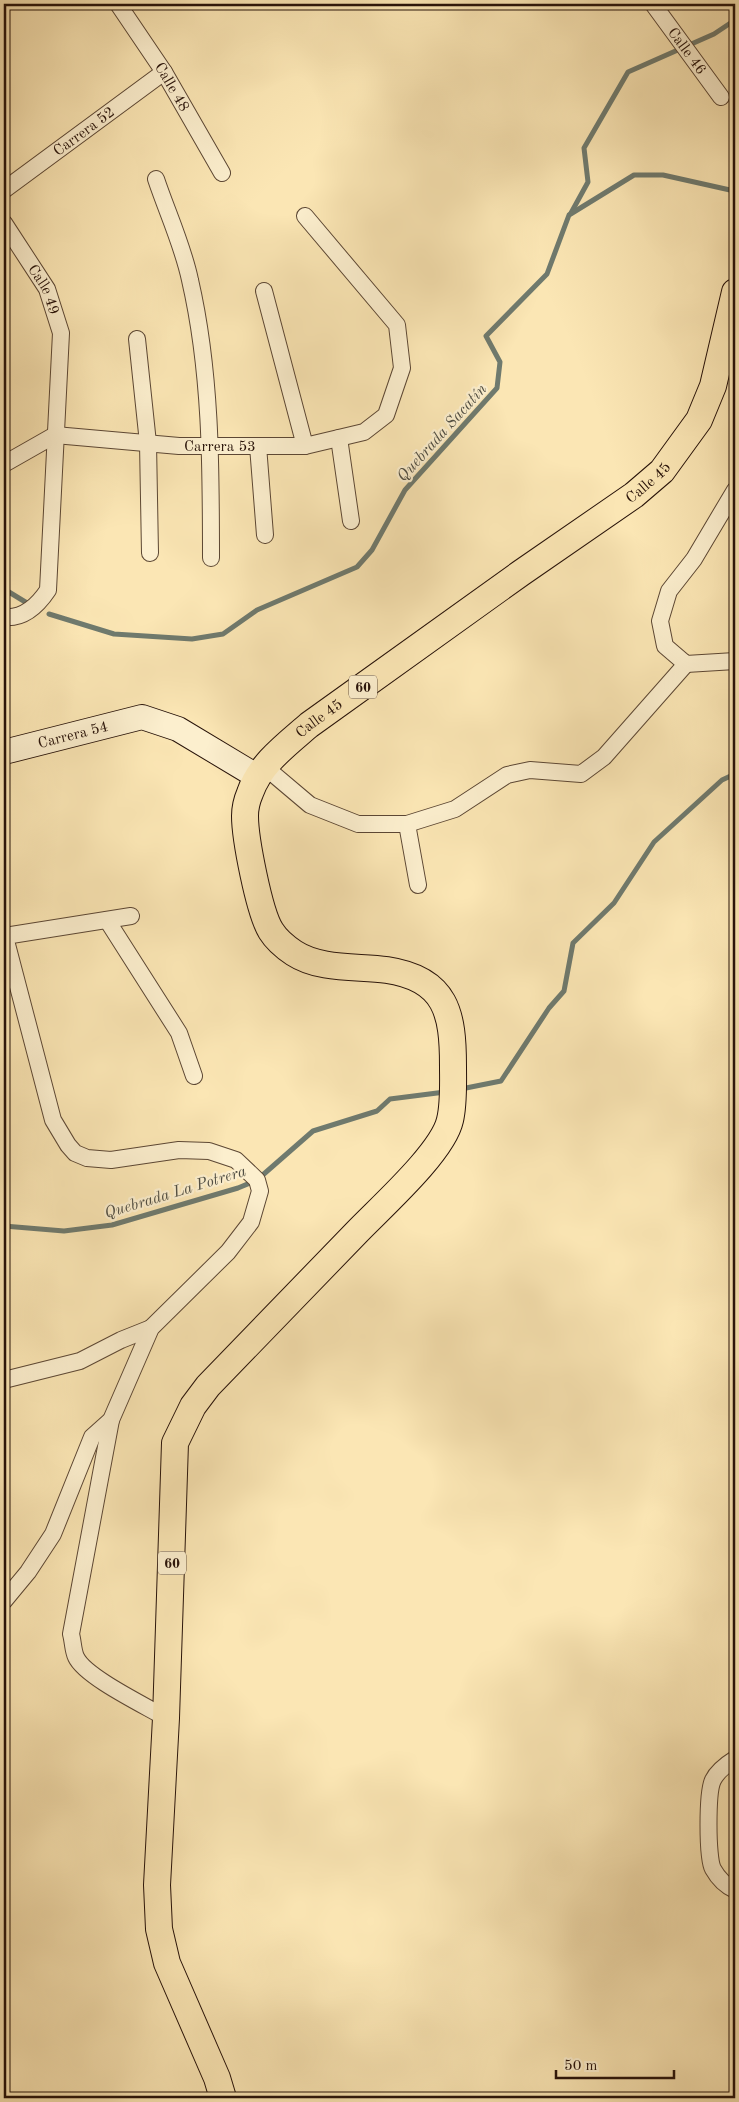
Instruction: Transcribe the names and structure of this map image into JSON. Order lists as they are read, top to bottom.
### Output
{
  "streets": {
    "main road": ["Calle 45", "60"],
    "street": [
      "Calle 46",
      "Calle 48",
      "Carrera 52",
      "Calle 49",
      "Carrera 53",
      "Carrera 54"
    ]
  },
  "crossings": [
    ["Calle 48", "Carrera 52"],
    ["Calle 49", "Carrera 53"],
    ["Calle 45", "60"],
    ["Calle 45", "Carrera 54"]
  ],
  "water": ["Quebrada Sacatín", "Quebrada La Potrera"],
  "scale_bar": "50 m"
}
